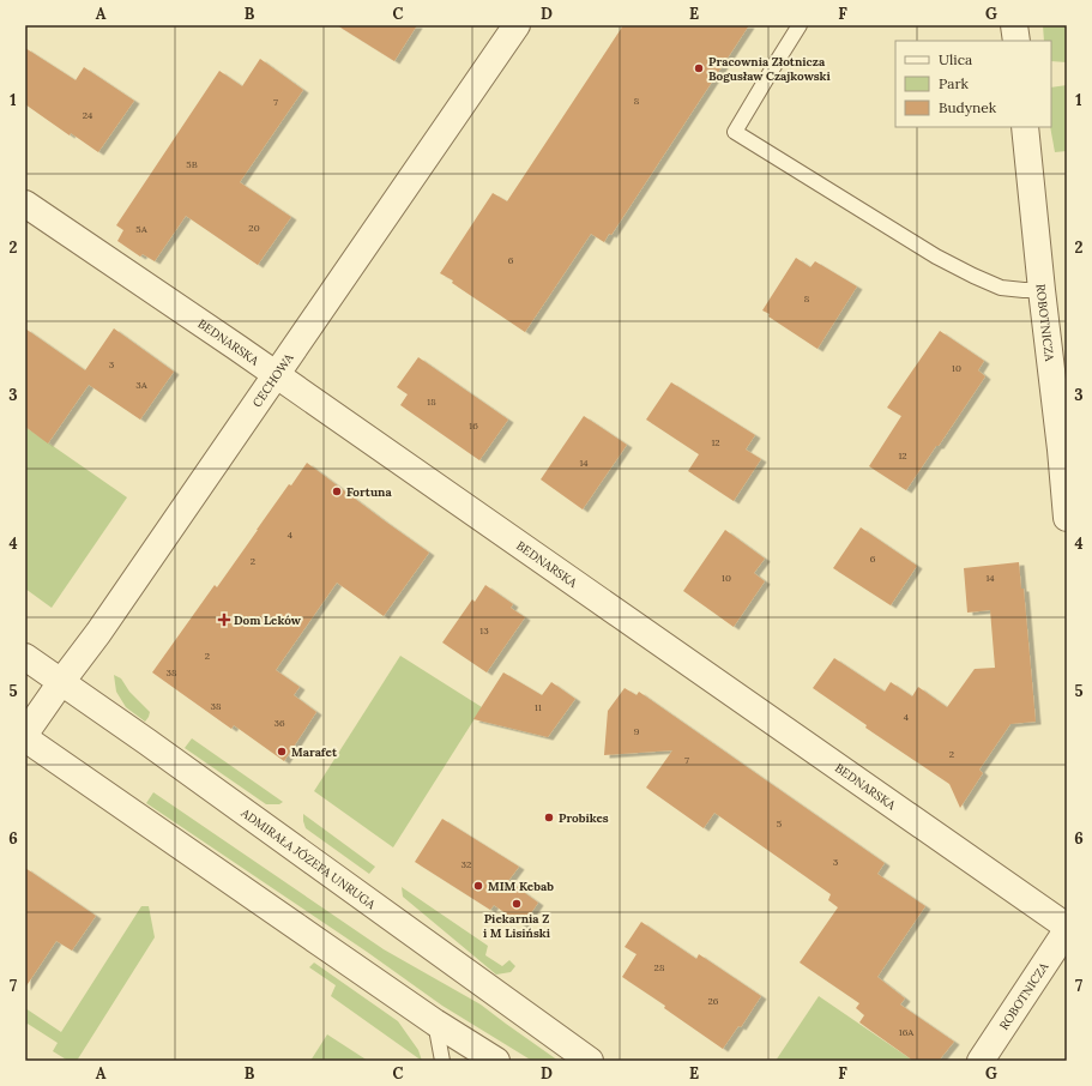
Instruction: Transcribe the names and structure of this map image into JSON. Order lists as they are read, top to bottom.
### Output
{
  "streets": {
    "street": [
      "ROBOTNICZA",
      "BEDNARSKA",
      "CECHOWA",
      "ADMIRAŁA JÓZEFA UNRUGA"
    ]
  },
  "crossings": [
    ["BEDNARSKA", "CECHOWA"],
    ["CECHOWA", "ADMIRAŁA JÓZEFA UNRUGA"]
  ],
  "places": {
    "other": [
      "Pracownia Złotnicza Bogusław Czajkowski",
      "Fortuna",
      "Marafet",
      "Probikes",
      "MIM Kebab",
      "Piekarnia Z i M Lisiński"
    ],
    "health": ["Dom Leków"]
  },
  "house_numbers": [
    "8",
    "7",
    "24",
    "5B",
    "20",
    "5A",
    "6",
    "8",
    "3",
    "10",
    "3A",
    "18",
    "16",
    "12",
    "12",
    "14",
    "4",
    "6",
    "2",
    "10",
    "14",
    "13",
    "2",
    "38",
    "38",
    "11",
    "4",
    "36",
    "9",
    "2",
    "7",
    "5",
    "3",
    "32",
    "28",
    "26",
    "16A"
  ],
  "legend": ["Ulica", "Park", "Budynek"],
  "grid": {
    "columns": [
      "A",
      "B",
      "C",
      "D",
      "E",
      "F",
      "G"
    ],
    "rows": [
      "1",
      "2",
      "3",
      "4",
      "5",
      "6",
      "7"
    ]
  }
}
